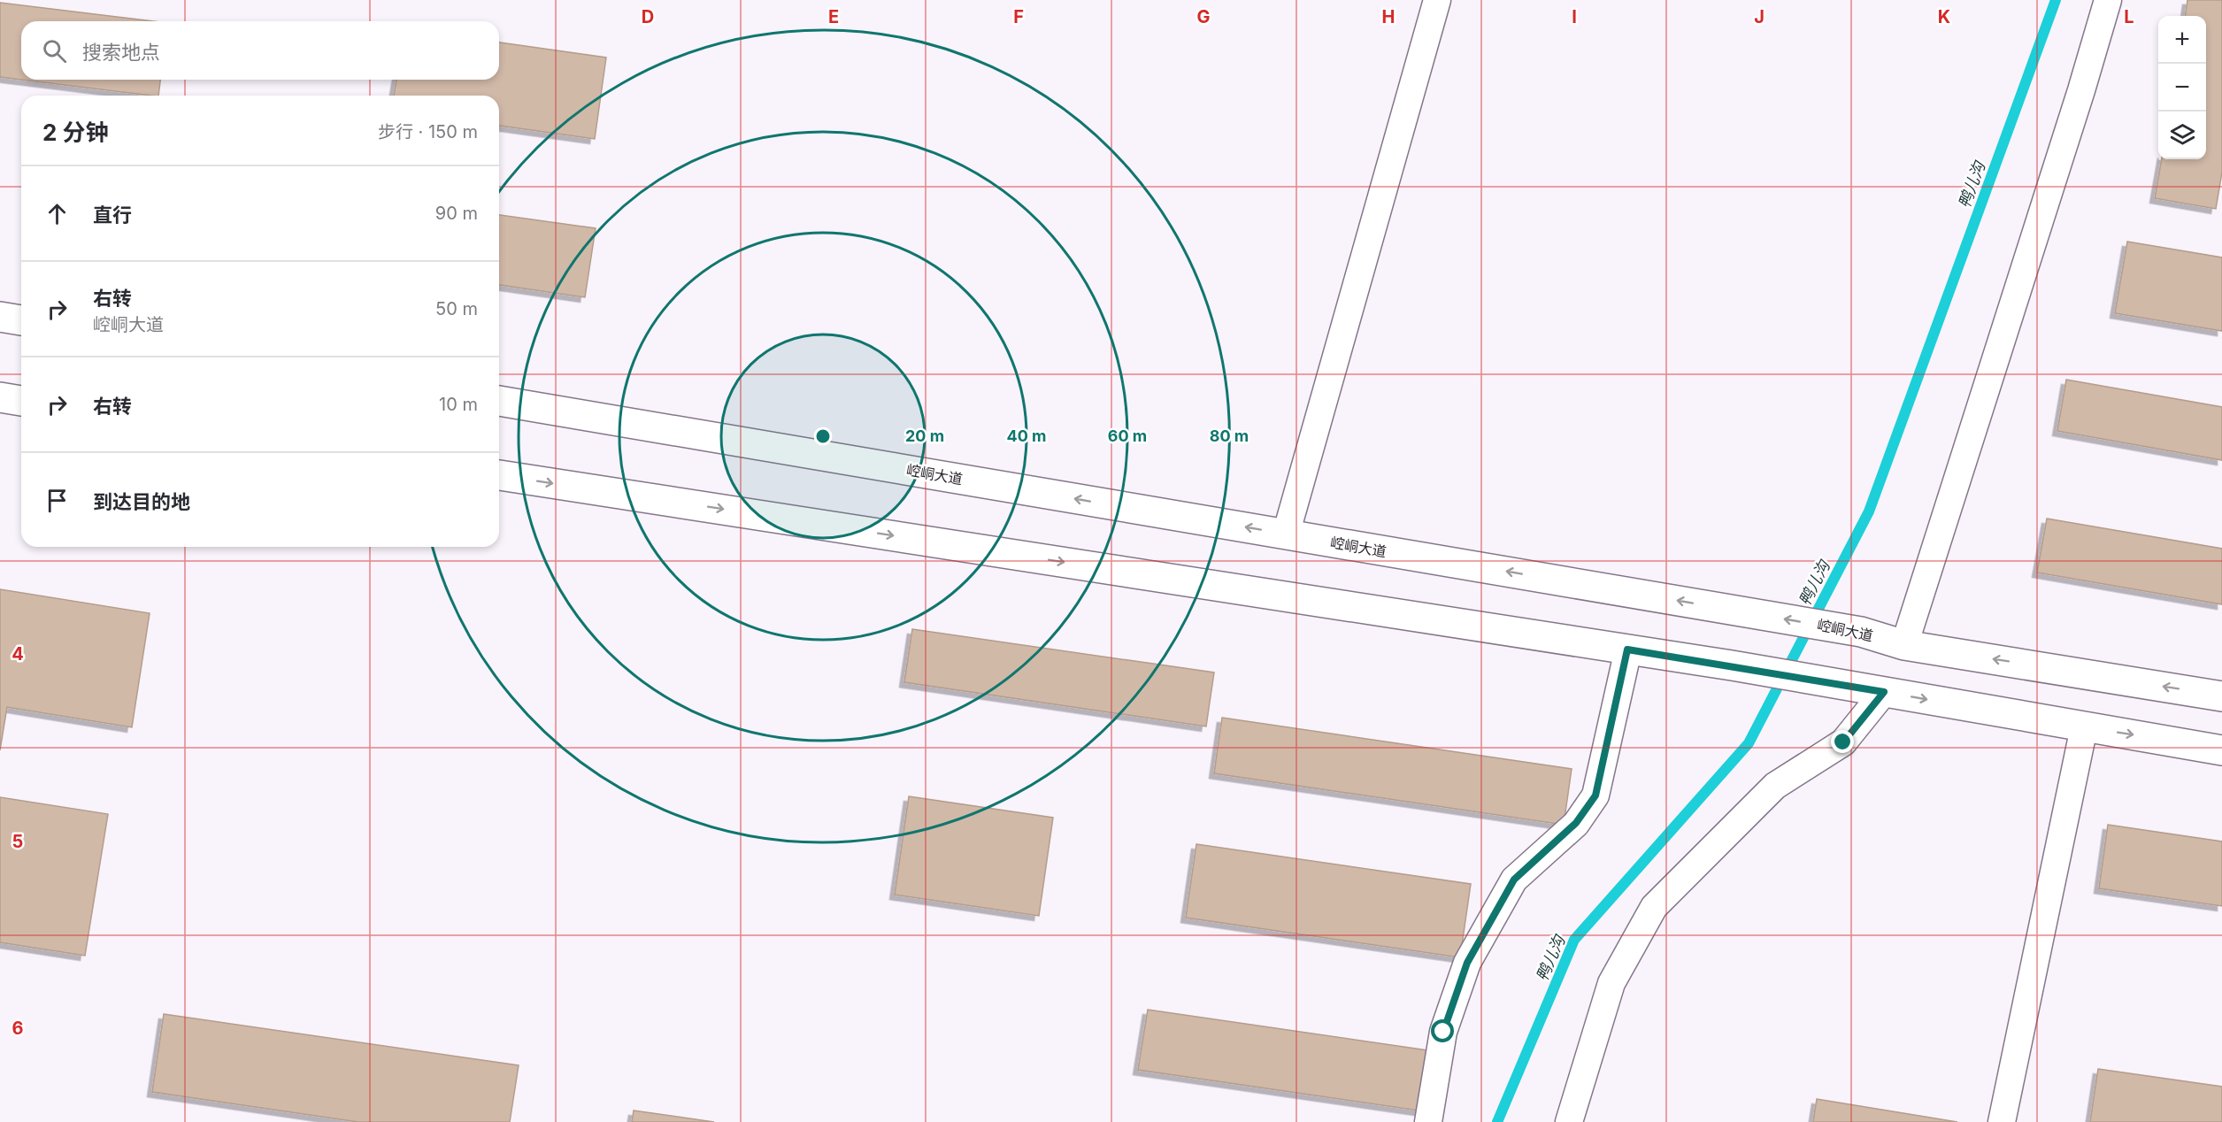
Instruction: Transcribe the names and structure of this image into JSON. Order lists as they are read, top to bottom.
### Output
{
  "streets": {
    "main road": ["崆峒大道"]
  },
  "water": ["鸭儿沟"],
  "page": {
    "map_buttons": ["+", "−"],
    "search": "搜索地点",
    "heading": ["2 分钟", "步行 · 150 m"],
    "list": [
      ["直行", "90 m"],
      ["右转", "崆峒大道", "50 m"],
      ["右转", "10 m"],
      "到达目的地"
    ]
  },
  "grid": {
    "columns": [
      "D",
      "E",
      "F",
      "G",
      "H",
      "I",
      "J",
      "K",
      "L"
    ],
    "rows": ["4", "5", "6"]
  },
  "rings": [
    "20 m",
    "40 m",
    "60 m",
    "80 m"
  ]
}
